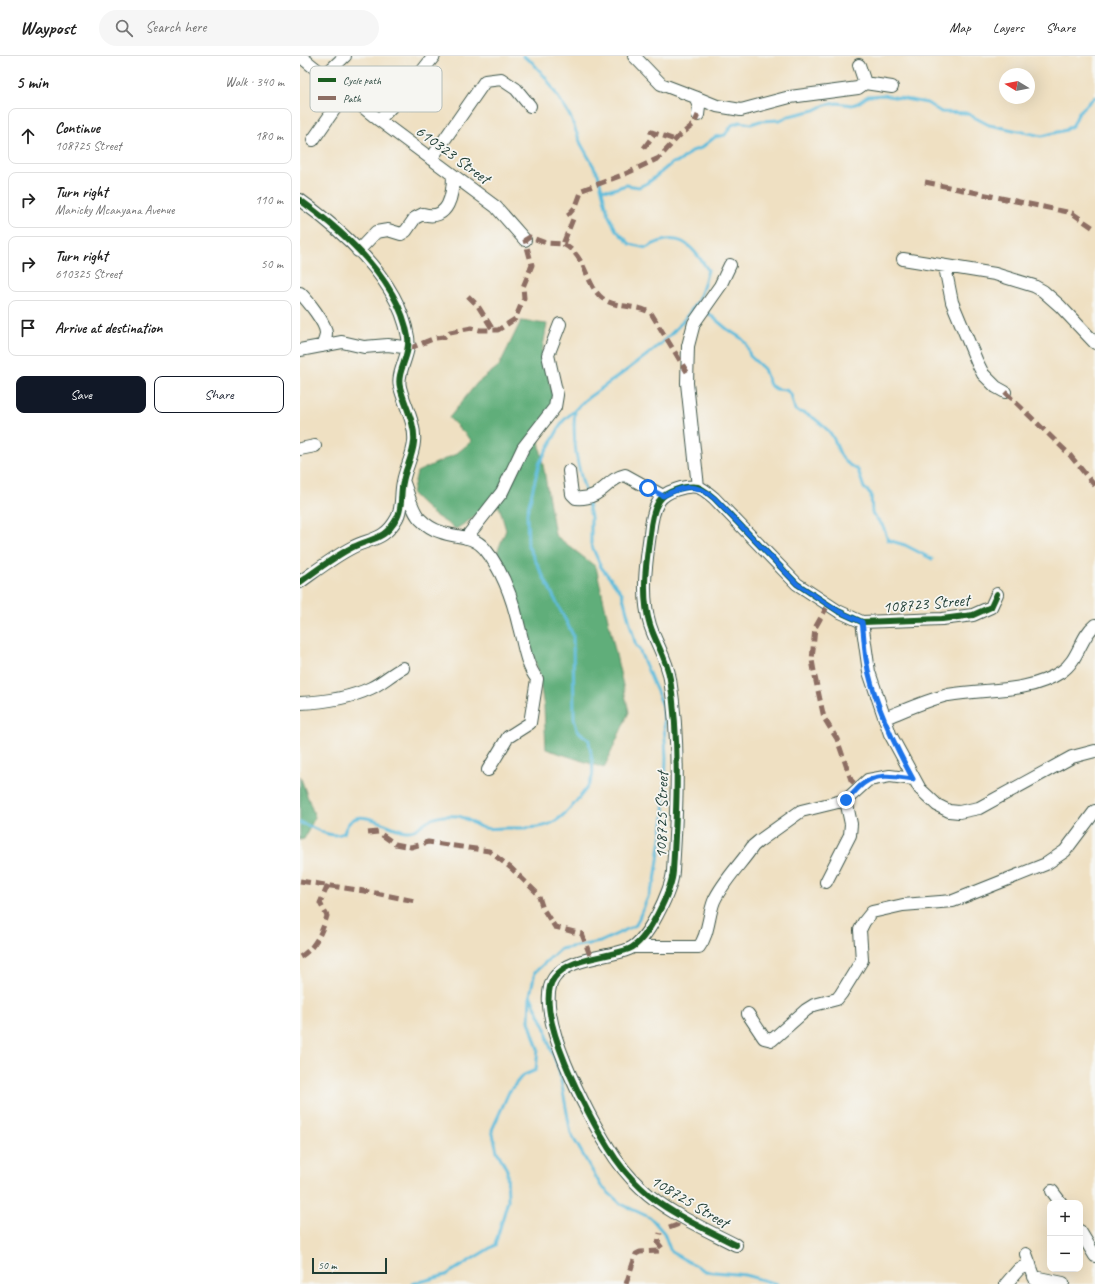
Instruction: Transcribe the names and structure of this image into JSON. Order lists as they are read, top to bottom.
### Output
{
  "streets": {
    "street": ["610323 Street", "108723 Street", "108725 Street"]
  },
  "legend": ["Cycle path", "Path"],
  "scale_bar": "50 m",
  "north": "left",
  "page": {
    "header": "Waypost",
    "search": "Search here",
    "nav": ["Map", "Layers", "Share"],
    "heading": ["5 min", "Walk · 340 m"],
    "list": [
      ["Continue", "108725 Street", "180 m"],
      ["Turn right", "Manicky Mcanyana Avenue", "110 m"],
      ["Turn right", "610325 Street", "50 m"],
      "Arrive at destination"
    ],
    "buttons": ["Save", "Share"],
    "map_buttons": ["+", "−"],
    "scale": "50 m"
  }
}
